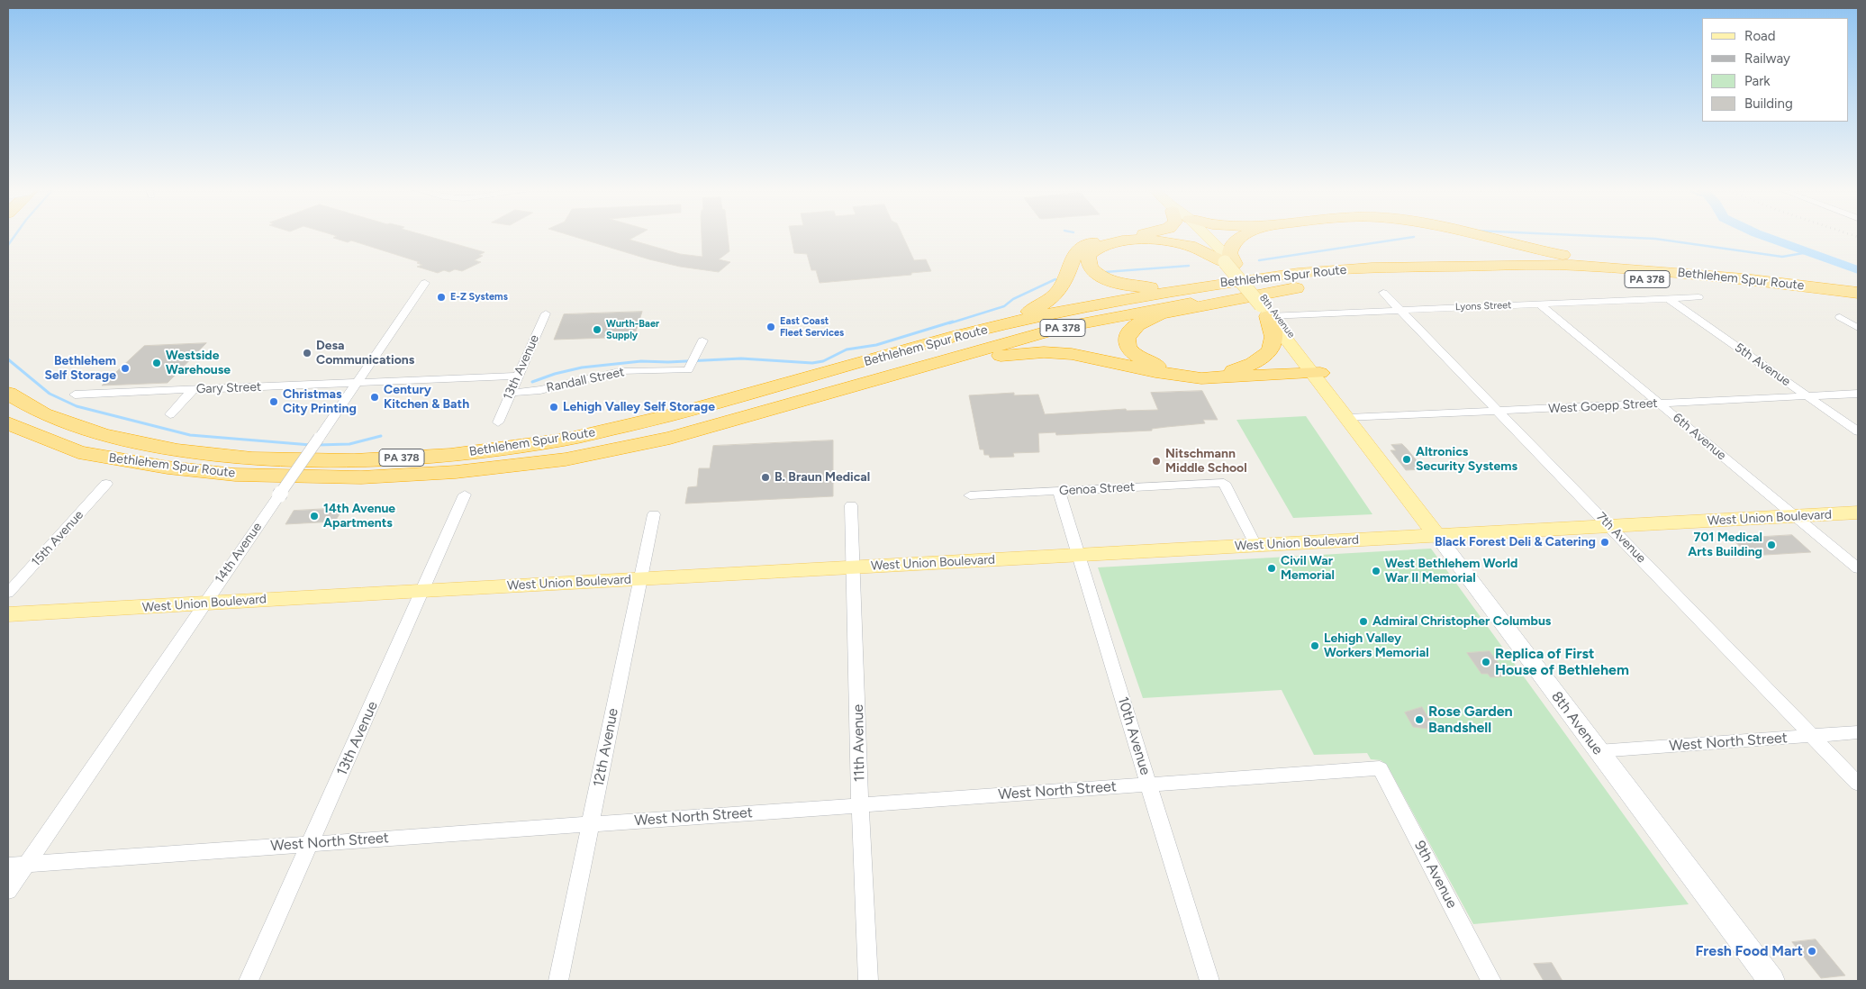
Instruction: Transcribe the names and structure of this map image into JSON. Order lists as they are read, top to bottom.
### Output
{
  "streets": {
    "highway": ["Bethlehem Spur Route", "PA 378"],
    "main road": ["8th Avenue", "West Union Boulevard"],
    "street": [
      "Lyons Street",
      "5th Avenue",
      "13th Avenue",
      "Randall Street",
      "Gary Street",
      "West Goepp Street",
      "6th Avenue",
      "Genoa Street",
      "7th Avenue",
      "15th Avenue",
      "14th Avenue",
      "10th Avenue",
      "West North Street",
      "11th Avenue",
      "12th Avenue",
      "9th Avenue"
    ]
  },
  "crossings": [
    ["Lyons Street", "8th Avenue"],
    ["Lyons Street", "5th Avenue"],
    ["Lyons Street", "6th Avenue"],
    ["Lyons Street", "7th Avenue"],
    ["8th Avenue", "West Goepp Street"],
    ["8th Avenue", "West Union Boulevard"],
    ["8th Avenue", "West North Street"],
    ["5th Avenue", "West Goepp Street"],
    ["13th Avenue", "Randall Street"],
    ["13th Avenue", "Gary Street"],
    ["13th Avenue", "West Union Boulevard"],
    ["13th Avenue", "West North Street"],
    ["Gary Street", "14th Avenue"],
    ["West Goepp Street", "6th Avenue"],
    ["West Goepp Street", "7th Avenue"],
    ["6th Avenue", "West Union Boulevard"],
    ["Genoa Street", "West Union Boulevard"],
    ["Genoa Street", "10th Avenue"],
    ["West Union Boulevard", "7th Avenue"],
    ["West Union Boulevard", "14th Avenue"],
    ["West Union Boulevard", "10th Avenue"],
    ["West Union Boulevard", "11th Avenue"],
    ["West Union Boulevard", "12th Avenue"],
    ["7th Avenue", "West North Street"],
    ["14th Avenue", "West North Street"],
    ["10th Avenue", "West North Street"],
    ["West North Street", "11th Avenue"],
    ["West North Street", "12th Avenue"],
    ["West North Street", "9th Avenue"]
  ],
  "places": [
    "E-Z Systems",
    "East Coast Fleet Services",
    "Wurth-Baer Supply",
    "Desa Communications",
    "Westside Warehouse",
    "Bethlehem Self Storage",
    "Century Kitchen & Bath",
    "Christmas City Printing",
    "Lehigh Valley Self Storage",
    "Altronics Security Systems",
    "Nitschmann Middle School",
    "B. Braun Medical",
    "14th Avenue Apartments",
    "Black Forest Deli & Catering",
    "701 Medical Arts Building",
    "Civil War Memorial",
    "West Bethlehem World War II Memorial",
    "Admiral Christopher Columbus",
    "Lehigh Valley Workers Memorial",
    "Replica of First House of Bethlehem",
    "Rose Garden Bandshell",
    "Fresh Food Mart"
  ],
  "legend": [
    "Road",
    "Railway",
    "Park",
    "Building"
  ]
}
